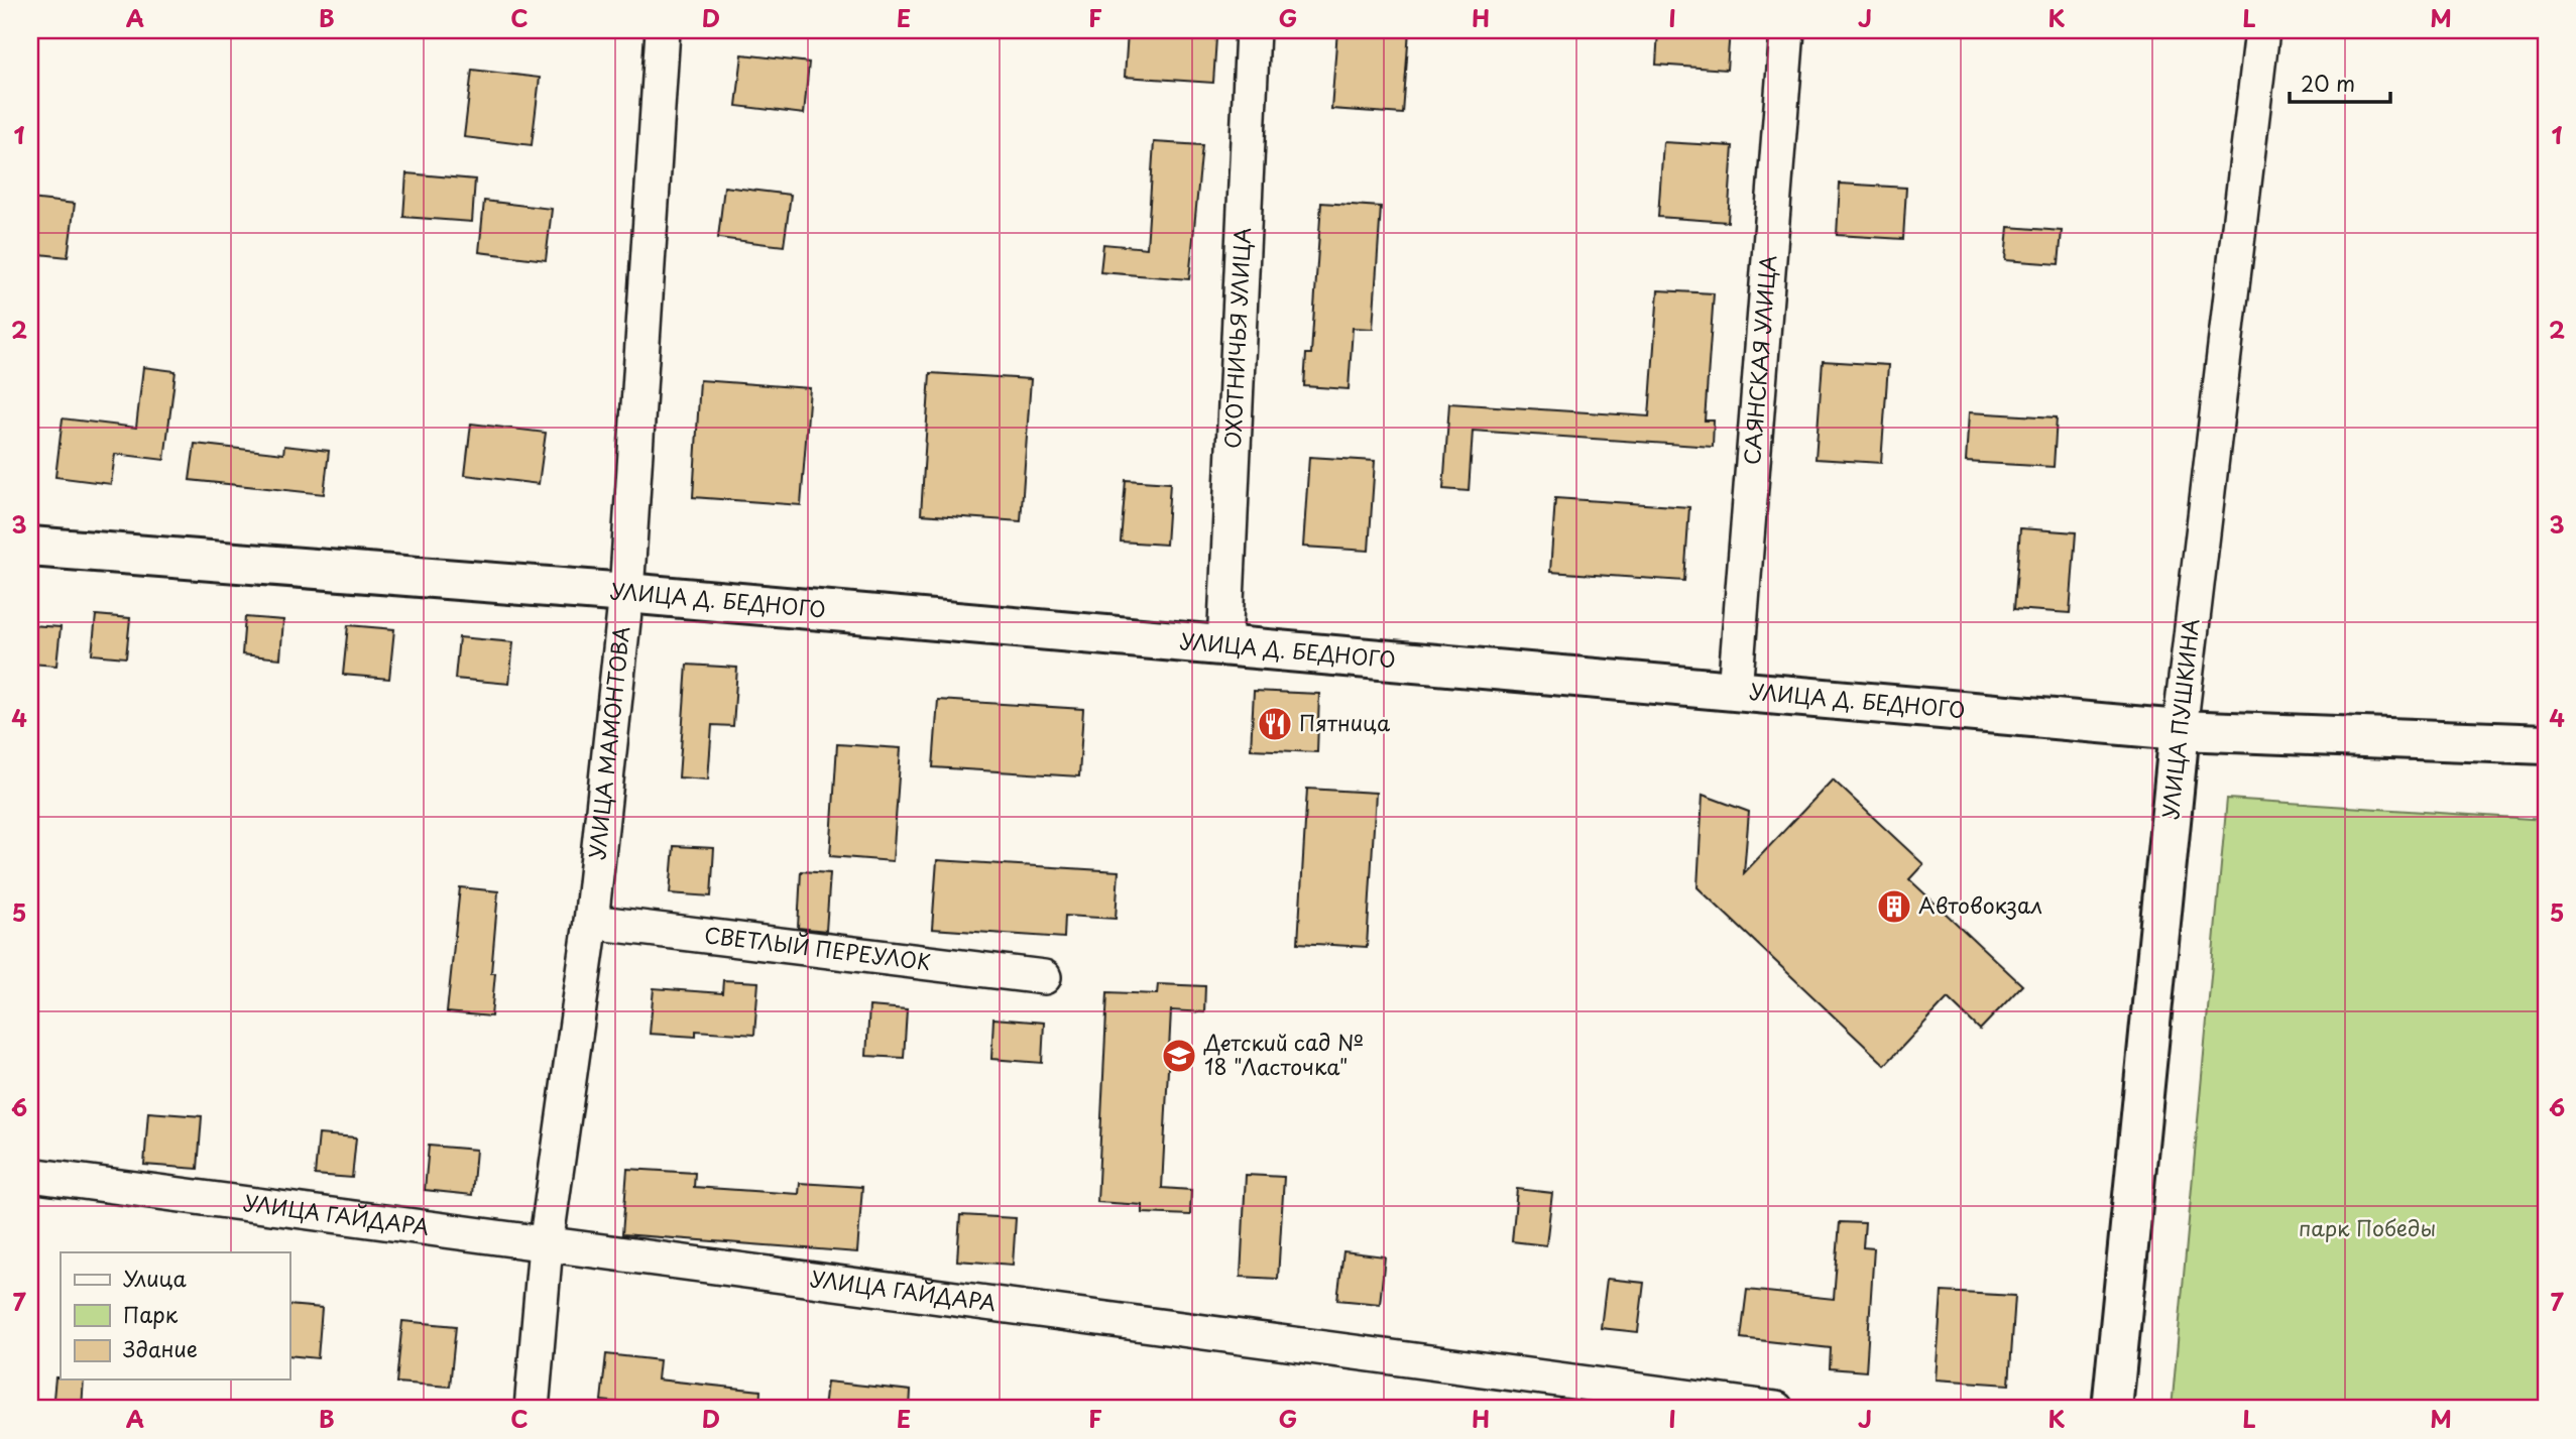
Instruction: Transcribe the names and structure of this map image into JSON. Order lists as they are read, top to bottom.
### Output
{
  "streets": {
    "street": [
      "ОХОТНИЧЬЯ УЛИЦА",
      "САЯНСКАЯ УЛИЦА",
      "УЛИЦА Д. БЕДНОГО",
      "УЛИЦА ПУШКИНА",
      "УЛИЦА МАМОНТОВА",
      "СВЕТЛЫЙ ПЕРЕУЛОК",
      "УЛИЦА ГАЙДАРА"
    ]
  },
  "crossings": [
    ["ОХОТНИЧЬЯ УЛИЦА", "УЛИЦА Д. БЕДНОГО"],
    ["САЯНСКАЯ УЛИЦА", "УЛИЦА Д. БЕДНОГО"],
    ["УЛИЦА Д. БЕДНОГО", "УЛИЦА ПУШКИНА"],
    ["УЛИЦА Д. БЕДНОГО", "УЛИЦА МАМОНТОВА"],
    ["УЛИЦА МАМОНТОВА", "СВЕТЛЫЙ ПЕРЕУЛОК"],
    ["УЛИЦА МАМОНТОВА", "УЛИЦА ГАЙДАРА"]
  ],
  "parks": ["парк Победы"],
  "places": {
    "restaurant": ["Пятница"],
    "building": ["Автовокзал"],
    "school or university": ["Детский сад № 18 \"Ласточка\""]
  },
  "legend": ["Улица", "Парк", "Здание"],
  "scale_bar": "20 m",
  "grid": {
    "columns": [
      "A",
      "B",
      "C",
      "D",
      "E",
      "F",
      "G",
      "H",
      "I",
      "J",
      "K",
      "L",
      "M"
    ],
    "rows": [
      "1",
      "2",
      "3",
      "4",
      "5",
      "6",
      "7"
    ]
  }
}
